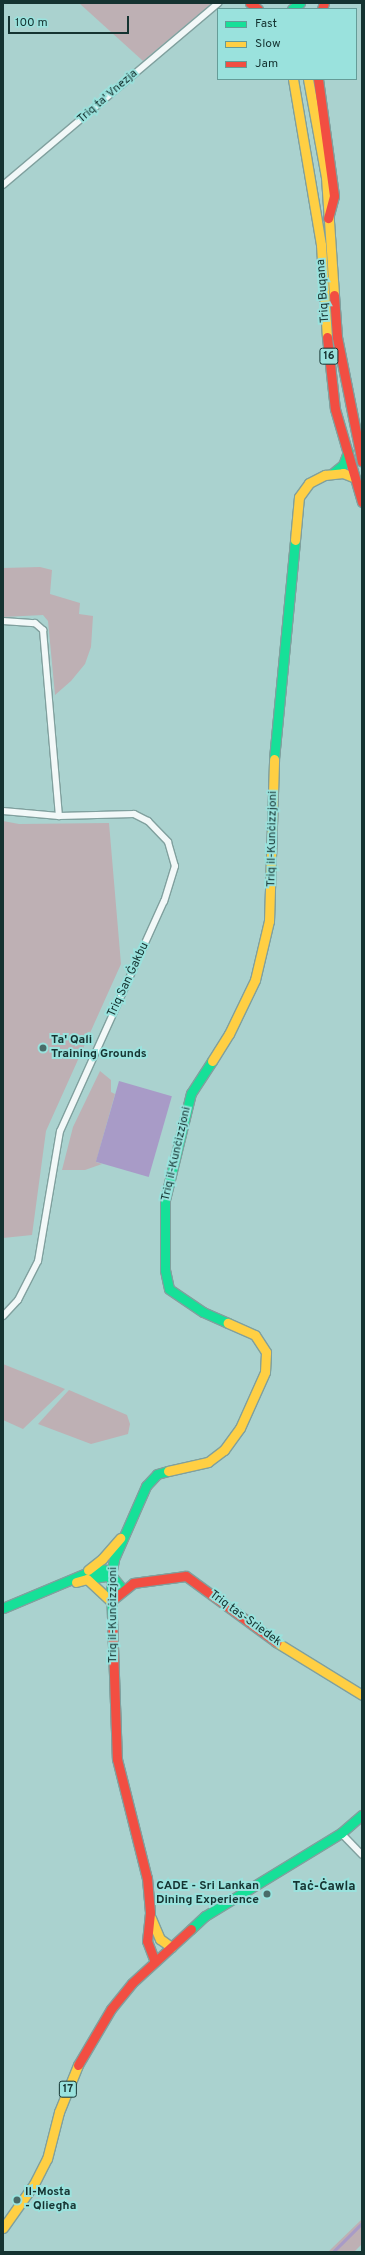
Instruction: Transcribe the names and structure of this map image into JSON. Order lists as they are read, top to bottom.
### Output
{
  "streets": {
    "main road": [
      "Triq Buqana",
      "16",
      "Triq il-Kunċizzjoni",
      "Triq tas-Sriedek",
      "17"
    ],
    "street": ["Triq ta' Vnezja", "Triq San Ġakbu"]
  },
  "crossings": [
    ["Triq Buqana", "Triq il-Kunċizzjoni"],
    ["Triq il-Kunċizzjoni", "Triq tas-Sriedek"],
    ["Triq il-Kunċizzjoni", "17"]
  ],
  "districts": ["Taċ-Ċawla"],
  "places": ["Ta' Qali Training Grounds", "CADE - Sri Lankan Dining Experience", "Il-Mosta - Qliegħa"],
  "legend": ["Fast", "Slow", "Jam"],
  "scale_bar": "100 m"
}
